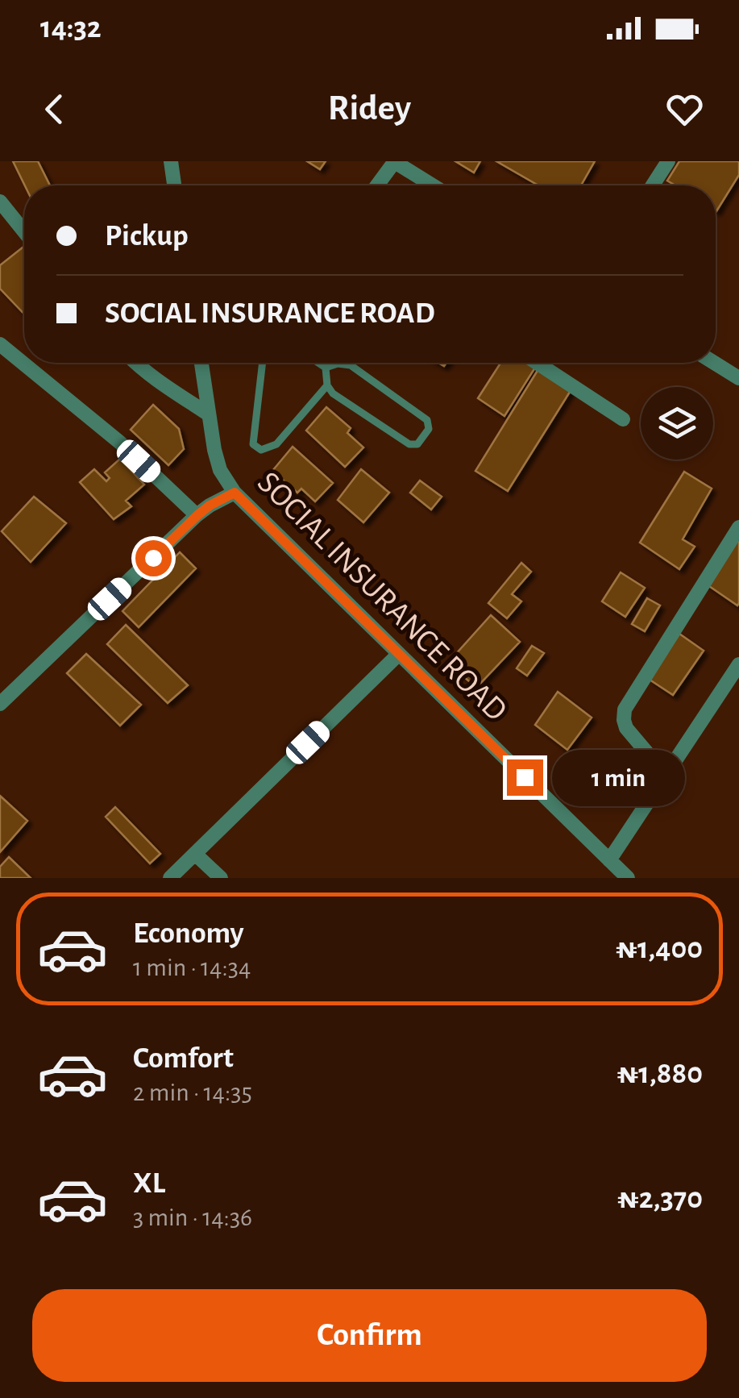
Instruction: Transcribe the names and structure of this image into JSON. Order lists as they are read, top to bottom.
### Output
{
  "streets": {
    "street": ["SOCIAL INSURANCE ROAD"]
  },
  "page": {
    "status": "14:32",
    "header": "Ridey",
    "banner": ["Pickup", "SOCIAL INSURANCE ROAD"],
    "bubble": "1 min",
    "list": [
      {
        "name": "Economy",
        "note": "1 min · 14:34",
        "value": "₦1,400"
      },
      {
        "name": "Comfort",
        "note": "2 min · 14:35",
        "value": "₦1,880"
      },
      {
        "name": "XL",
        "note": "3 min · 14:36",
        "value": "₦2,370"
      }
    ],
    "buttons": "Confirm"
  }
}
